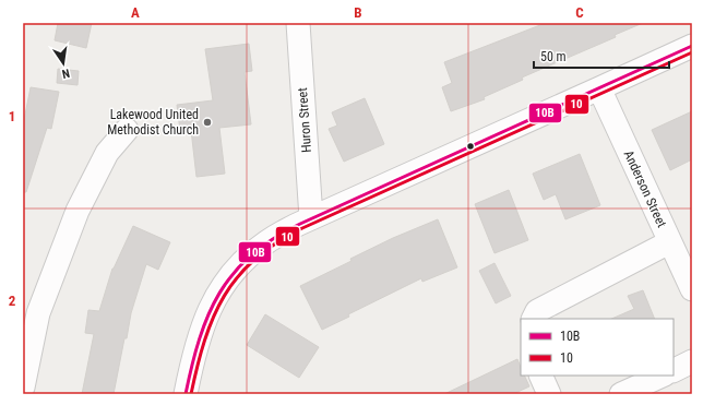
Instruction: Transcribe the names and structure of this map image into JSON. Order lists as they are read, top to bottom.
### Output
{
  "streets": {
    "street": ["Huron Street", "Anderson Street"]
  },
  "places": ["Lakewood United Methodist Church"],
  "lines": ["transit line 10B", "transit line 10"],
  "legend": ["10B", "10"],
  "scale_bar": "50 m",
  "north": "bottom",
  "grid": {
    "columns": ["A", "B", "C"],
    "rows": ["1", "2"]
  }
}
